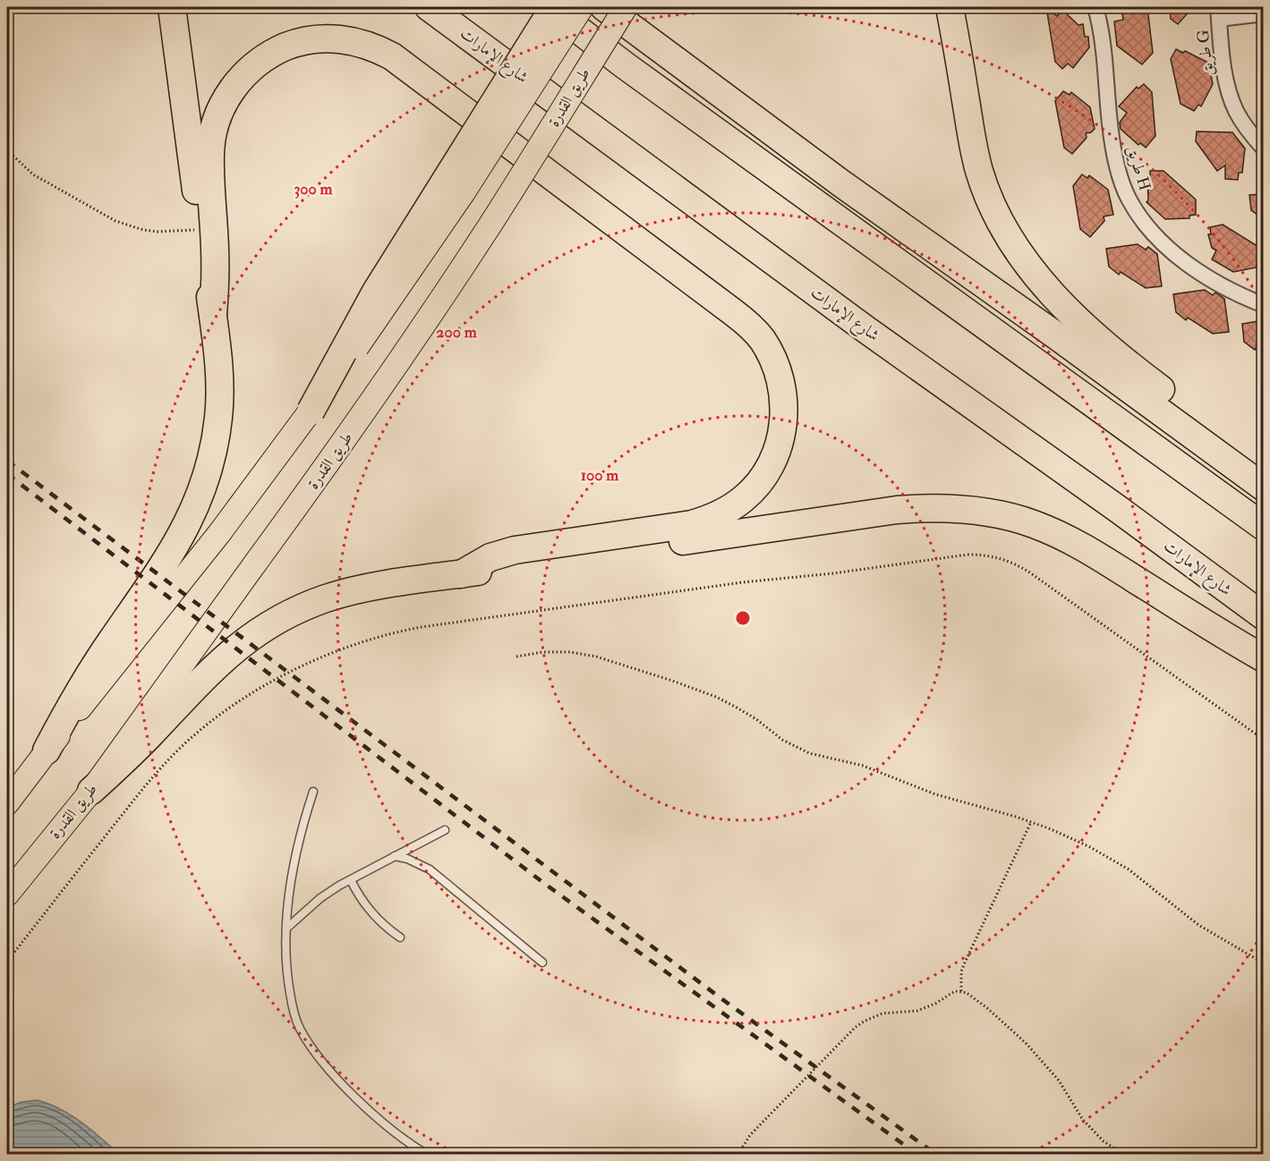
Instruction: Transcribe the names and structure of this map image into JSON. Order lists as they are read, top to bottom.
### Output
{
  "streets": {
    "highway": ["شارع الإمارات"],
    "main road": ["طريق القدرة"],
    "street": ["طريق G", "طريق H"]
  },
  "rings": ["300 m", "200 m", "100 m"]
}
